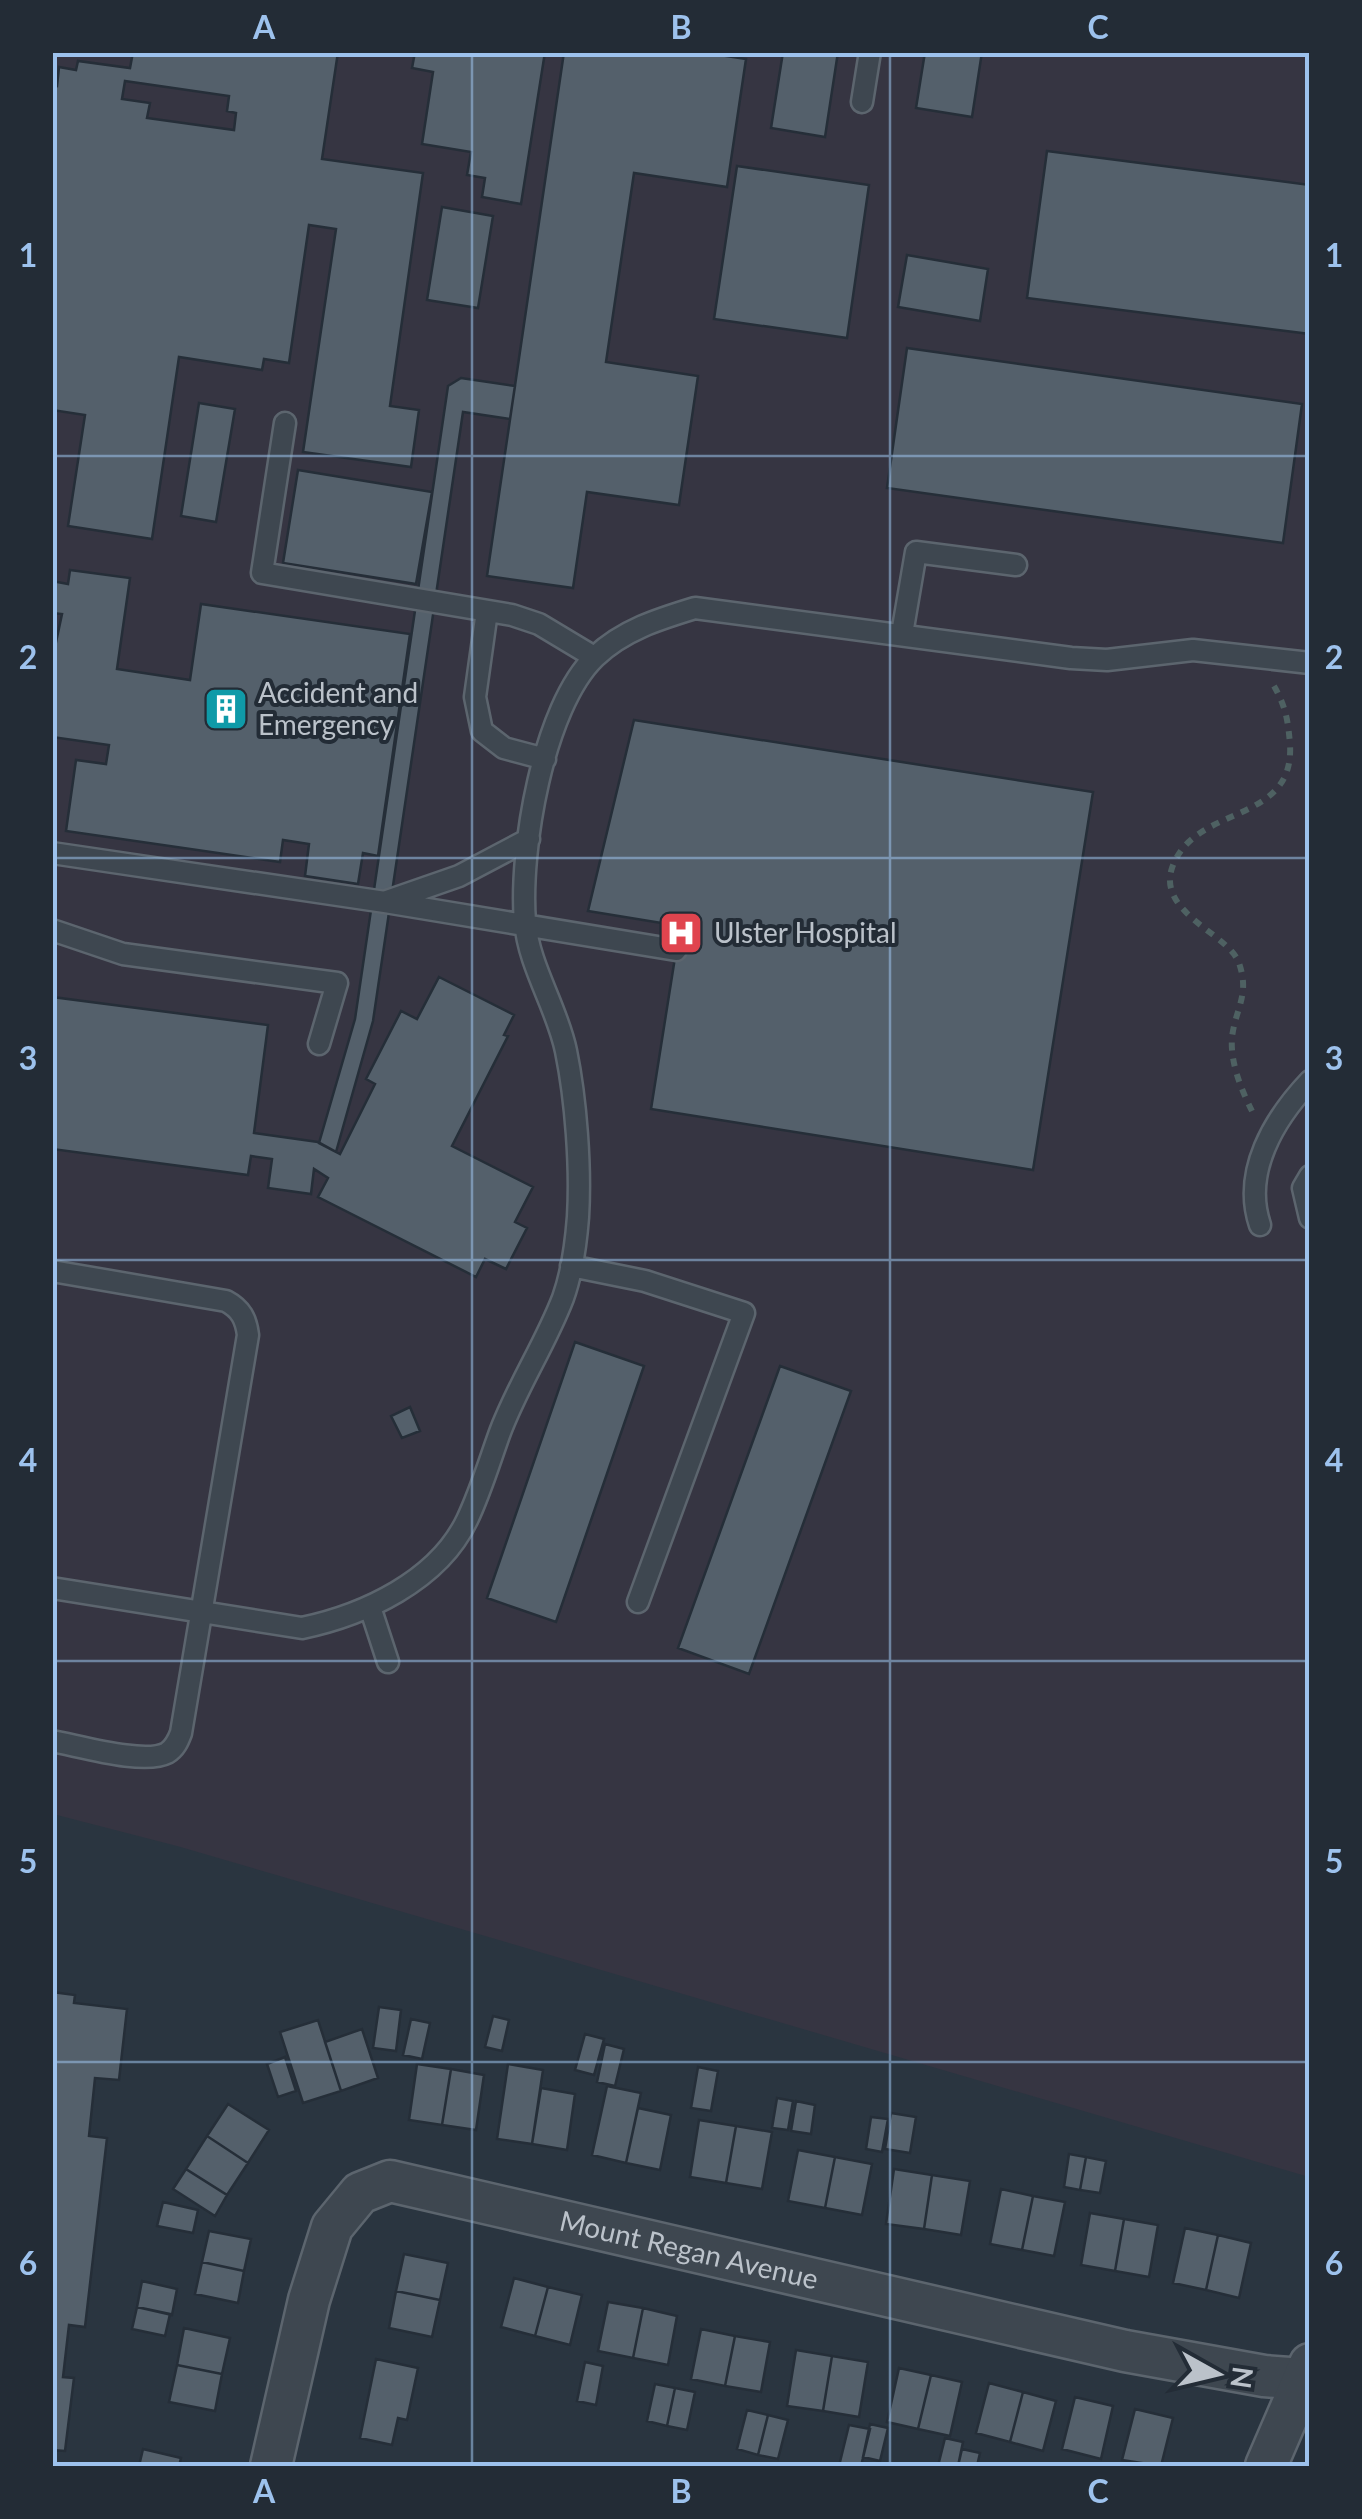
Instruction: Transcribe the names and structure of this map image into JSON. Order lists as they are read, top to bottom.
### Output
{
  "streets": {
    "street": ["Mount Regan Avenue"]
  },
  "places": {
    "building": ["Accident and Emergency"],
    "hospital": ["Ulster Hospital"]
  },
  "north": "right",
  "grid": {
    "columns": ["A", "B", "C"],
    "rows": [
      "1",
      "2",
      "3",
      "4",
      "5",
      "6"
    ]
  }
}
